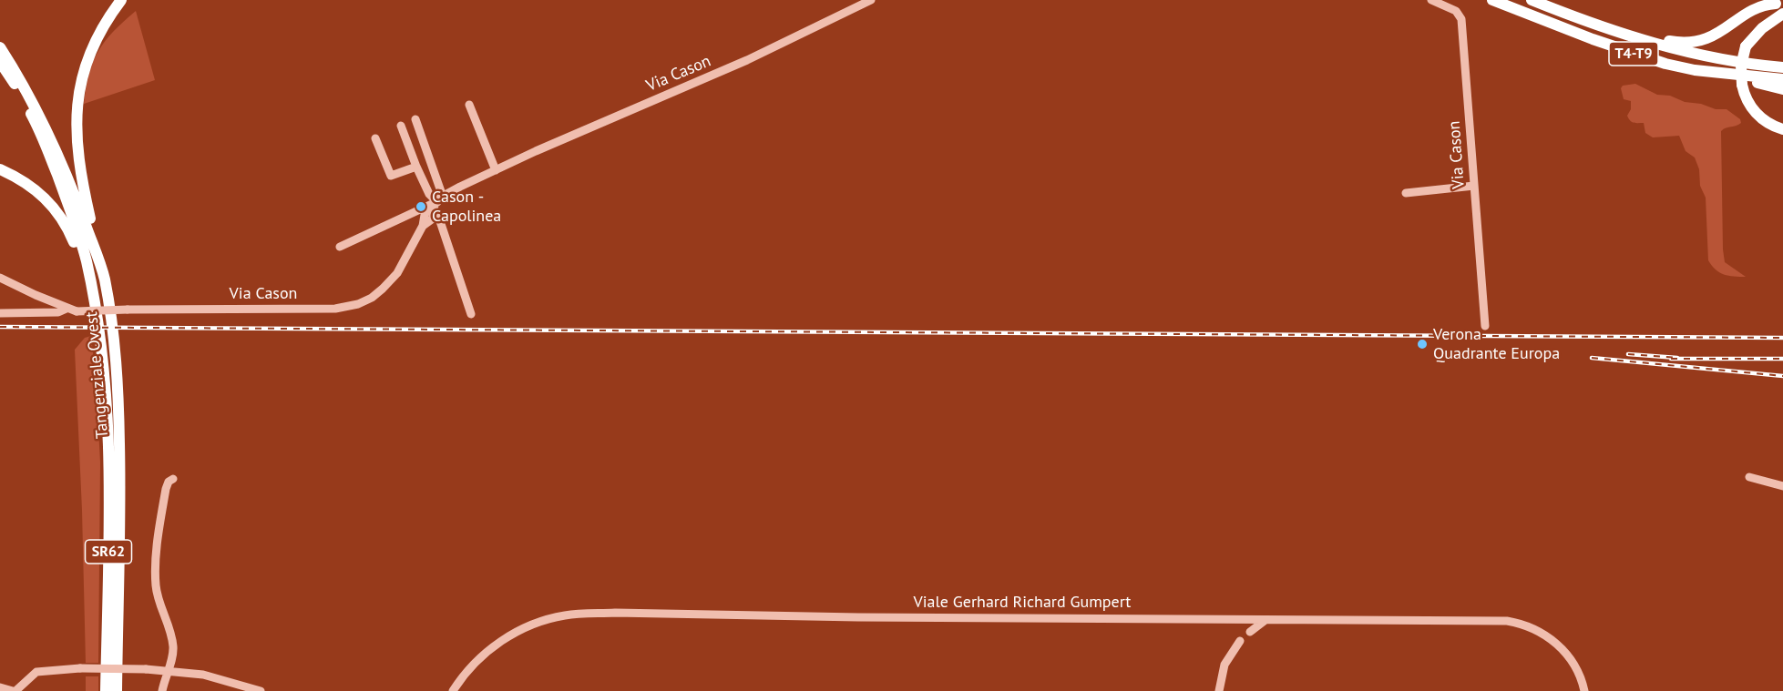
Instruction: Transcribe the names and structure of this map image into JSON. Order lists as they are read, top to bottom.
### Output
{
  "streets": {
    "highway": ["T4-T9", "Tangenziale Ovest", "SR62"],
    "street": ["Via Cason", "Viale Gerhard Richard Gumpert"]
  },
  "places": ["Cason - Capolinea", "Verona Quadrante Europa"]
}
